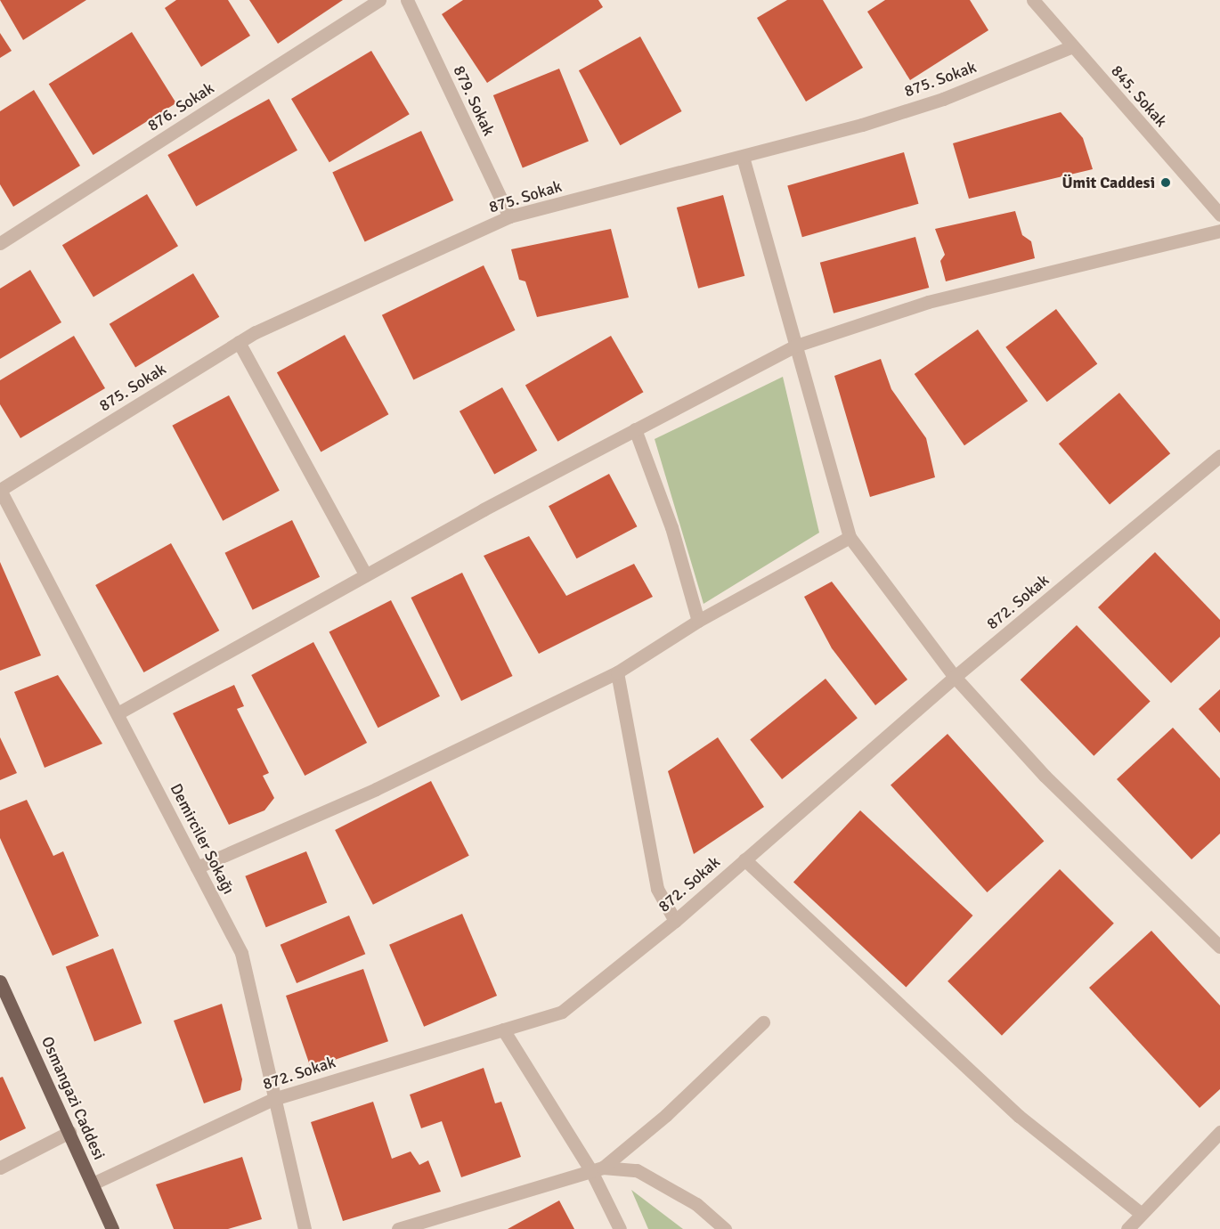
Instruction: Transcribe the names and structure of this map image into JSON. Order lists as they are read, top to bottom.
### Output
{
  "streets": {
    "main road": ["Osmangazi Caddesi"],
    "street": [
      "875. Sokak",
      "845. Sokak",
      "879. Sokak",
      "876. Sokak",
      "872. Sokak",
      "Demirciler Sokağı"
    ]
  },
  "crossings": [
    ["875. Sokak", "845. Sokak"],
    ["875. Sokak", "879. Sokak"],
    ["875. Sokak", "Demirciler Sokağı"],
    ["872. Sokak", "Demirciler Sokağı"],
    ["872. Sokak", "Osmangazi Caddesi"]
  ],
  "places": ["Ümit Caddesi"]
}
